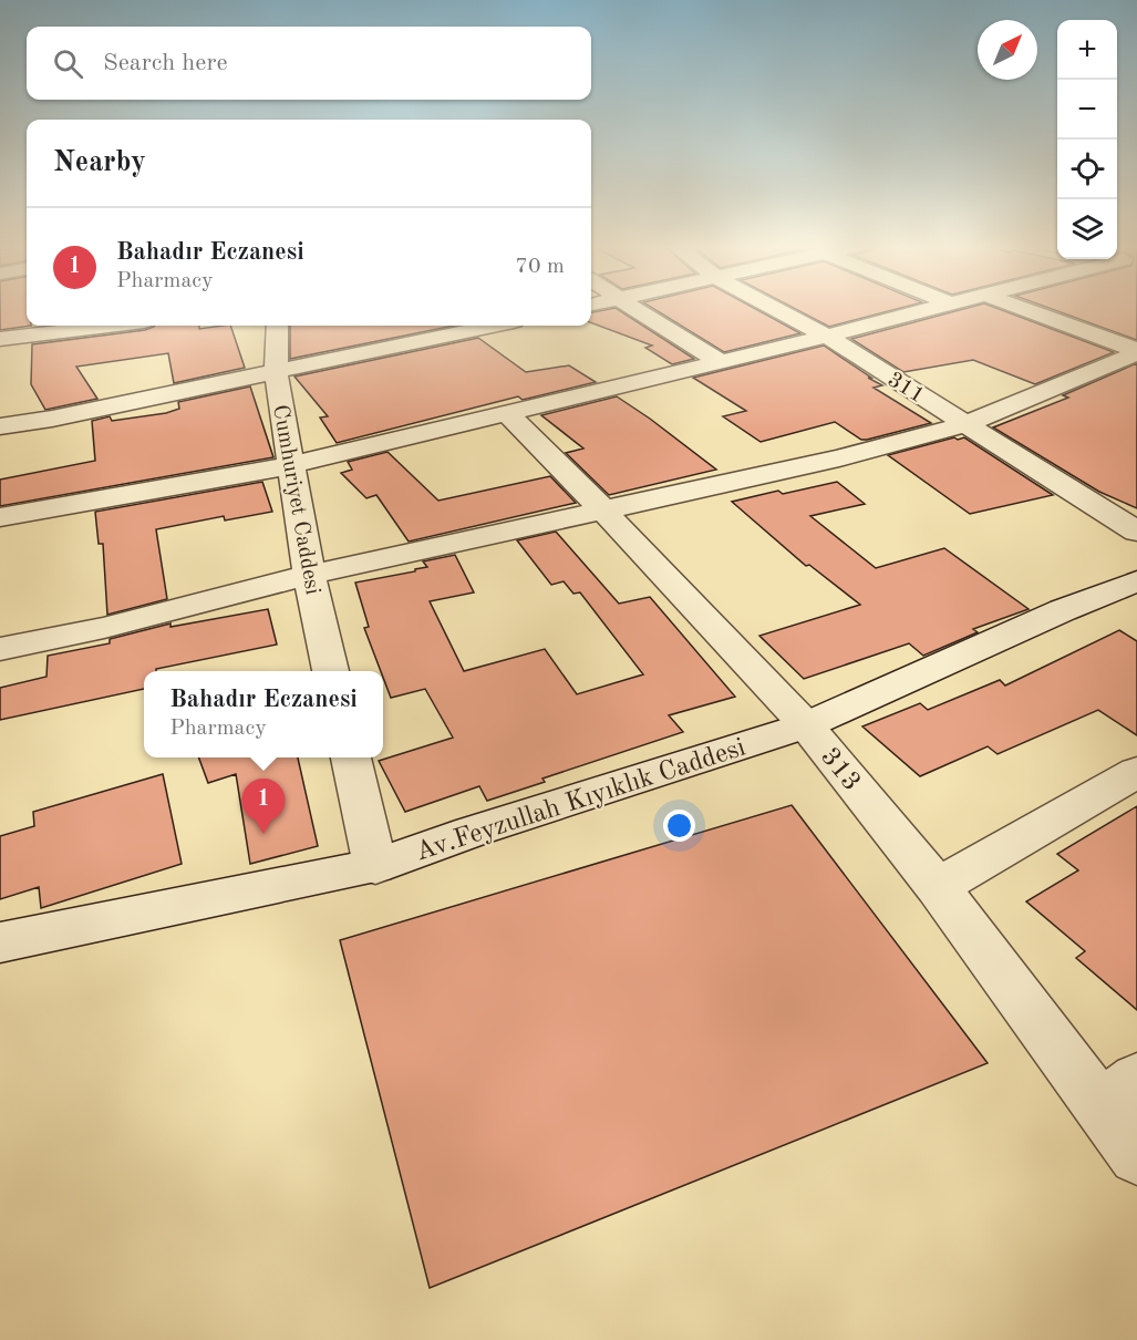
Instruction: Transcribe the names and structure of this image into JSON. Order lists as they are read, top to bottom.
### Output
{
  "streets": {
    "street": [
      "311",
      "Cumhuriyet Caddesi",
      "313",
      "Av.Feyzullah Kıyıklık Caddesi"
    ]
  },
  "crossings": [
    ["313", "Av.Feyzullah Kıyıklık Caddesi"]
  ],
  "north": "top right",
  "page": {
    "map_buttons": ["+", "−"],
    "search": "Search here",
    "heading": "Nearby",
    "list": [
      {
        "mark": "1",
        "name": "Bahadır Eczanesi",
        "note": "Pharmacy",
        "value": "70 m"
      }
    ],
    "popup": ["Bahadır Eczanesi", "Pharmacy"],
    "pins": "1"
  }
}
